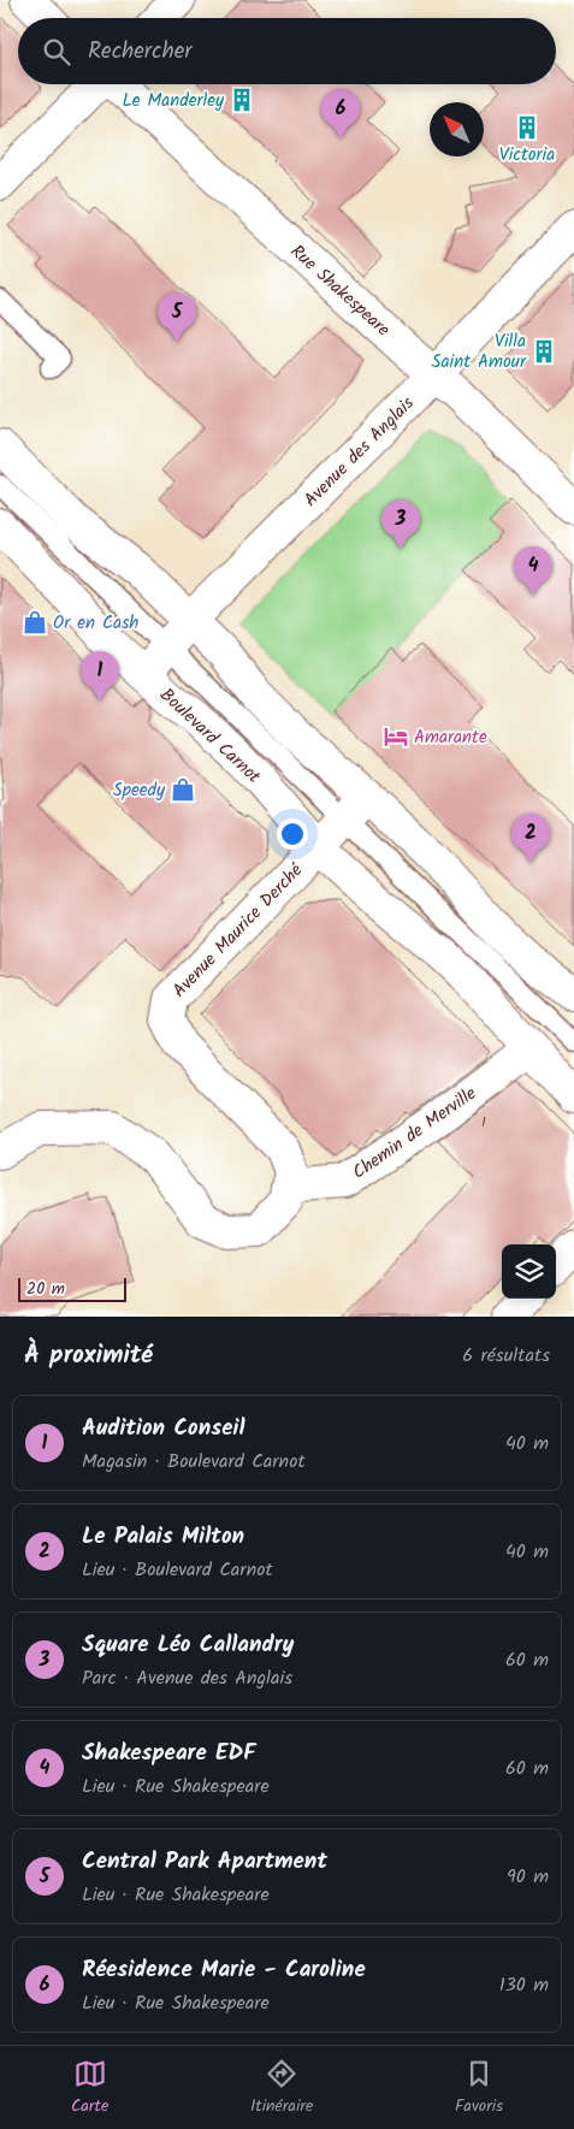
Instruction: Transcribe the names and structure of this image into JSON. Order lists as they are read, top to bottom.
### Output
{
  "streets": {
    "street": [
      "Rue Shakespeare",
      "Avenue des Anglais",
      "Boulevard Carnot",
      "Avenue Maurice Derché",
      "Chemin de Merville"
    ]
  },
  "crossings": [
    ["Rue Shakespeare", "Avenue des Anglais"],
    ["Avenue des Anglais", "Boulevard Carnot"],
    ["Boulevard Carnot", "Avenue Maurice Derché"],
    ["Boulevard Carnot", "Chemin de Merville"],
    ["Avenue Maurice Derché", "Chemin de Merville"]
  ],
  "places": {
    "building": ["Le Manderley", "Victoria", "Villa Saint Amour"],
    "shop": ["Or en Cash", "Speedy"],
    "hotel": ["Amarante"]
  },
  "house_numbers": ["1"],
  "scale_bar": "20 m",
  "north": "top left",
  "page": {
    "search": "Rechercher",
    "pins": [
      "6",
      "5",
      "3",
      "4",
      "1",
      "2"
    ],
    "scale": "20 m",
    "heading": ["À proximité", "6 résultats"],
    "list": [
      {
        "mark": "1",
        "name": "Audition Conseil",
        "note": "Magasin · Boulevard Carnot",
        "value": "40 m"
      },
      {
        "mark": "2",
        "name": "Le Palais Milton",
        "note": "Lieu · Boulevard Carnot",
        "value": "40 m"
      },
      {
        "mark": "3",
        "name": "Square Léo Callandry",
        "note": "Parc · Avenue des Anglais",
        "value": "60 m"
      },
      {
        "mark": "4",
        "name": "Shakespeare EDF",
        "note": "Lieu · Rue Shakespeare",
        "value": "60 m"
      },
      {
        "mark": "5",
        "name": "Central Park Apartment",
        "note": "Lieu · Rue Shakespeare",
        "value": "90 m"
      },
      {
        "mark": "6",
        "name": "Réesidence Marie - Caroline",
        "note": "Lieu · Rue Shakespeare",
        "value": "130 m"
      }
    ],
    "nav": ["Carte", "Itinéraire", "Favoris"]
  }
}
